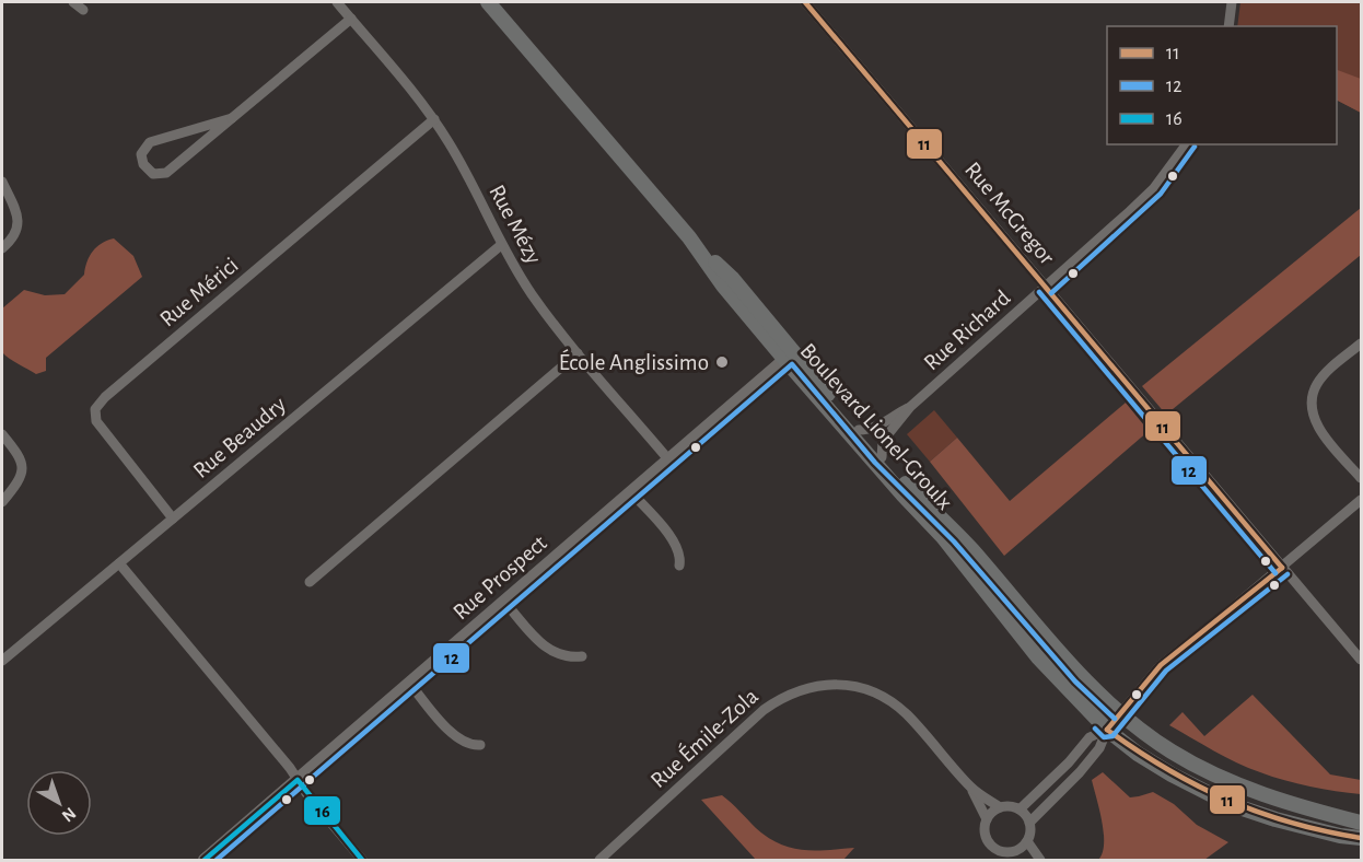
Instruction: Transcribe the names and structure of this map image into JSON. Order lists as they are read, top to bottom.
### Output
{
  "streets": {
    "main road": ["Boulevard Lionel-Groulx"],
    "street": [
      "Rue McGregor",
      "Rue Mézy",
      "Rue Mérici",
      "Rue Richard",
      "Rue Beaudry",
      "Rue Prospect",
      "Rue Émile-Zola"
    ]
  },
  "crossings": [
    ["Rue McGregor", "Rue Richard"],
    ["Rue Mézy", "Rue Mérici"],
    ["Rue Mézy", "Rue Beaudry"],
    ["Rue Mézy", "Rue Prospect"],
    ["Rue Mérici", "Rue Beaudry"],
    ["Rue Richard", "Boulevard Lionel-Groulx"],
    ["Boulevard Lionel-Groulx", "Rue Prospect"]
  ],
  "places": ["École Anglissimo"],
  "lines": ["transit line 11", "transit line 12", "transit line 16"],
  "legend": ["11", "12", "16"],
  "north": "bottom right"
}
